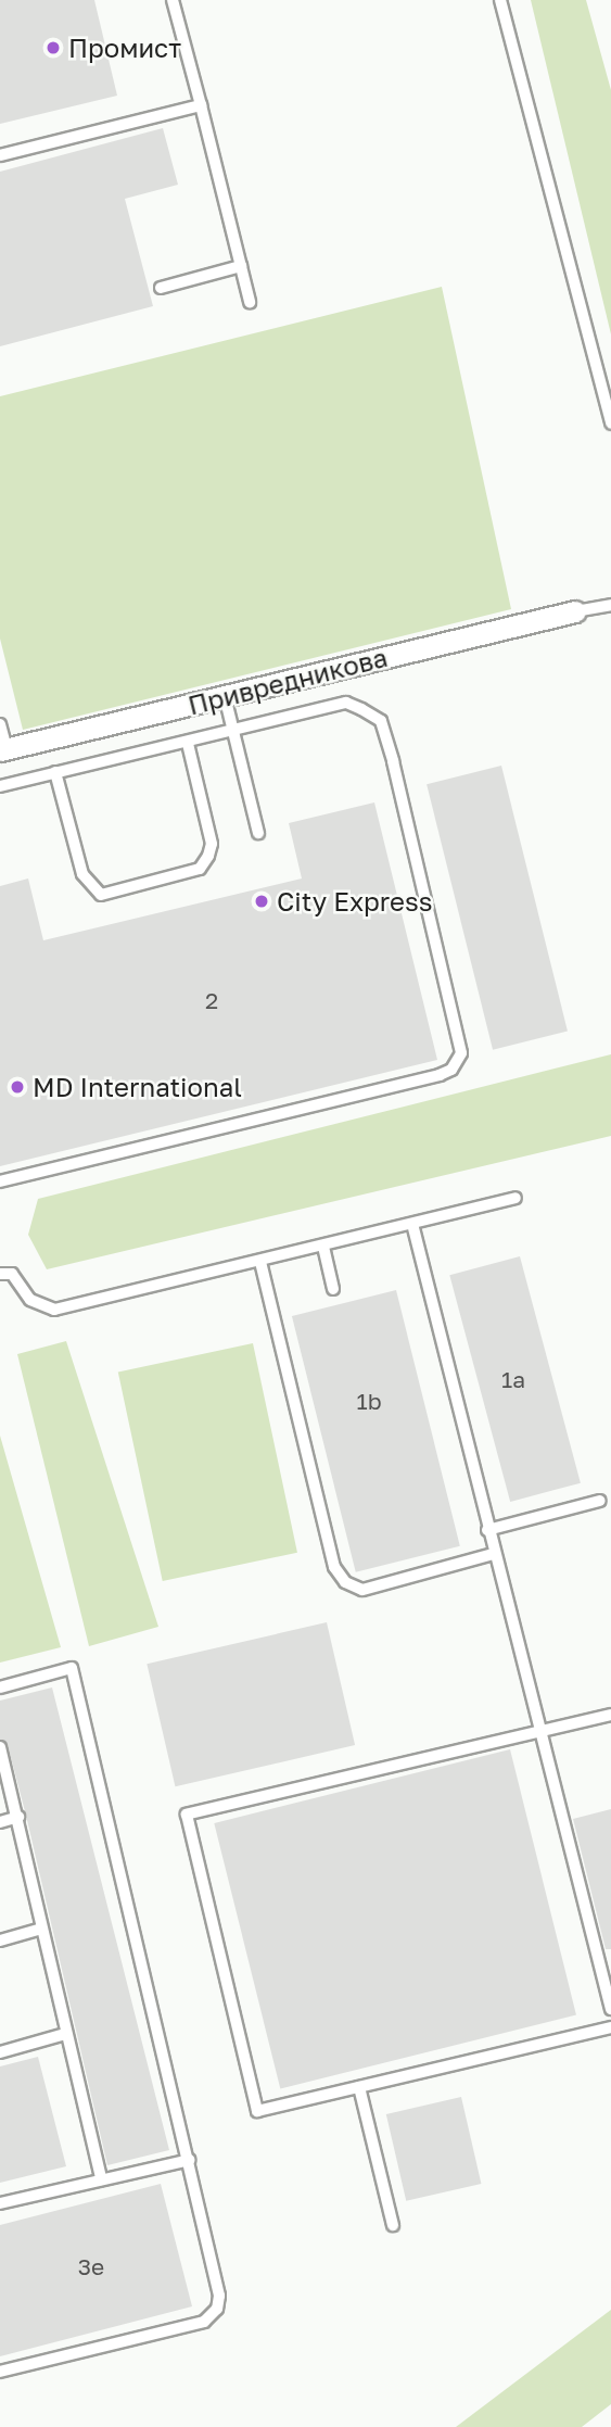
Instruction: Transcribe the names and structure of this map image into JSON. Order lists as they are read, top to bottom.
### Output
{
  "streets": {
    "street": ["Привредникова"]
  },
  "places": ["Промист", "City Express", "MD International"],
  "house_numbers": [
    "2",
    "1a",
    "1b",
    "3e"
  ]
}
